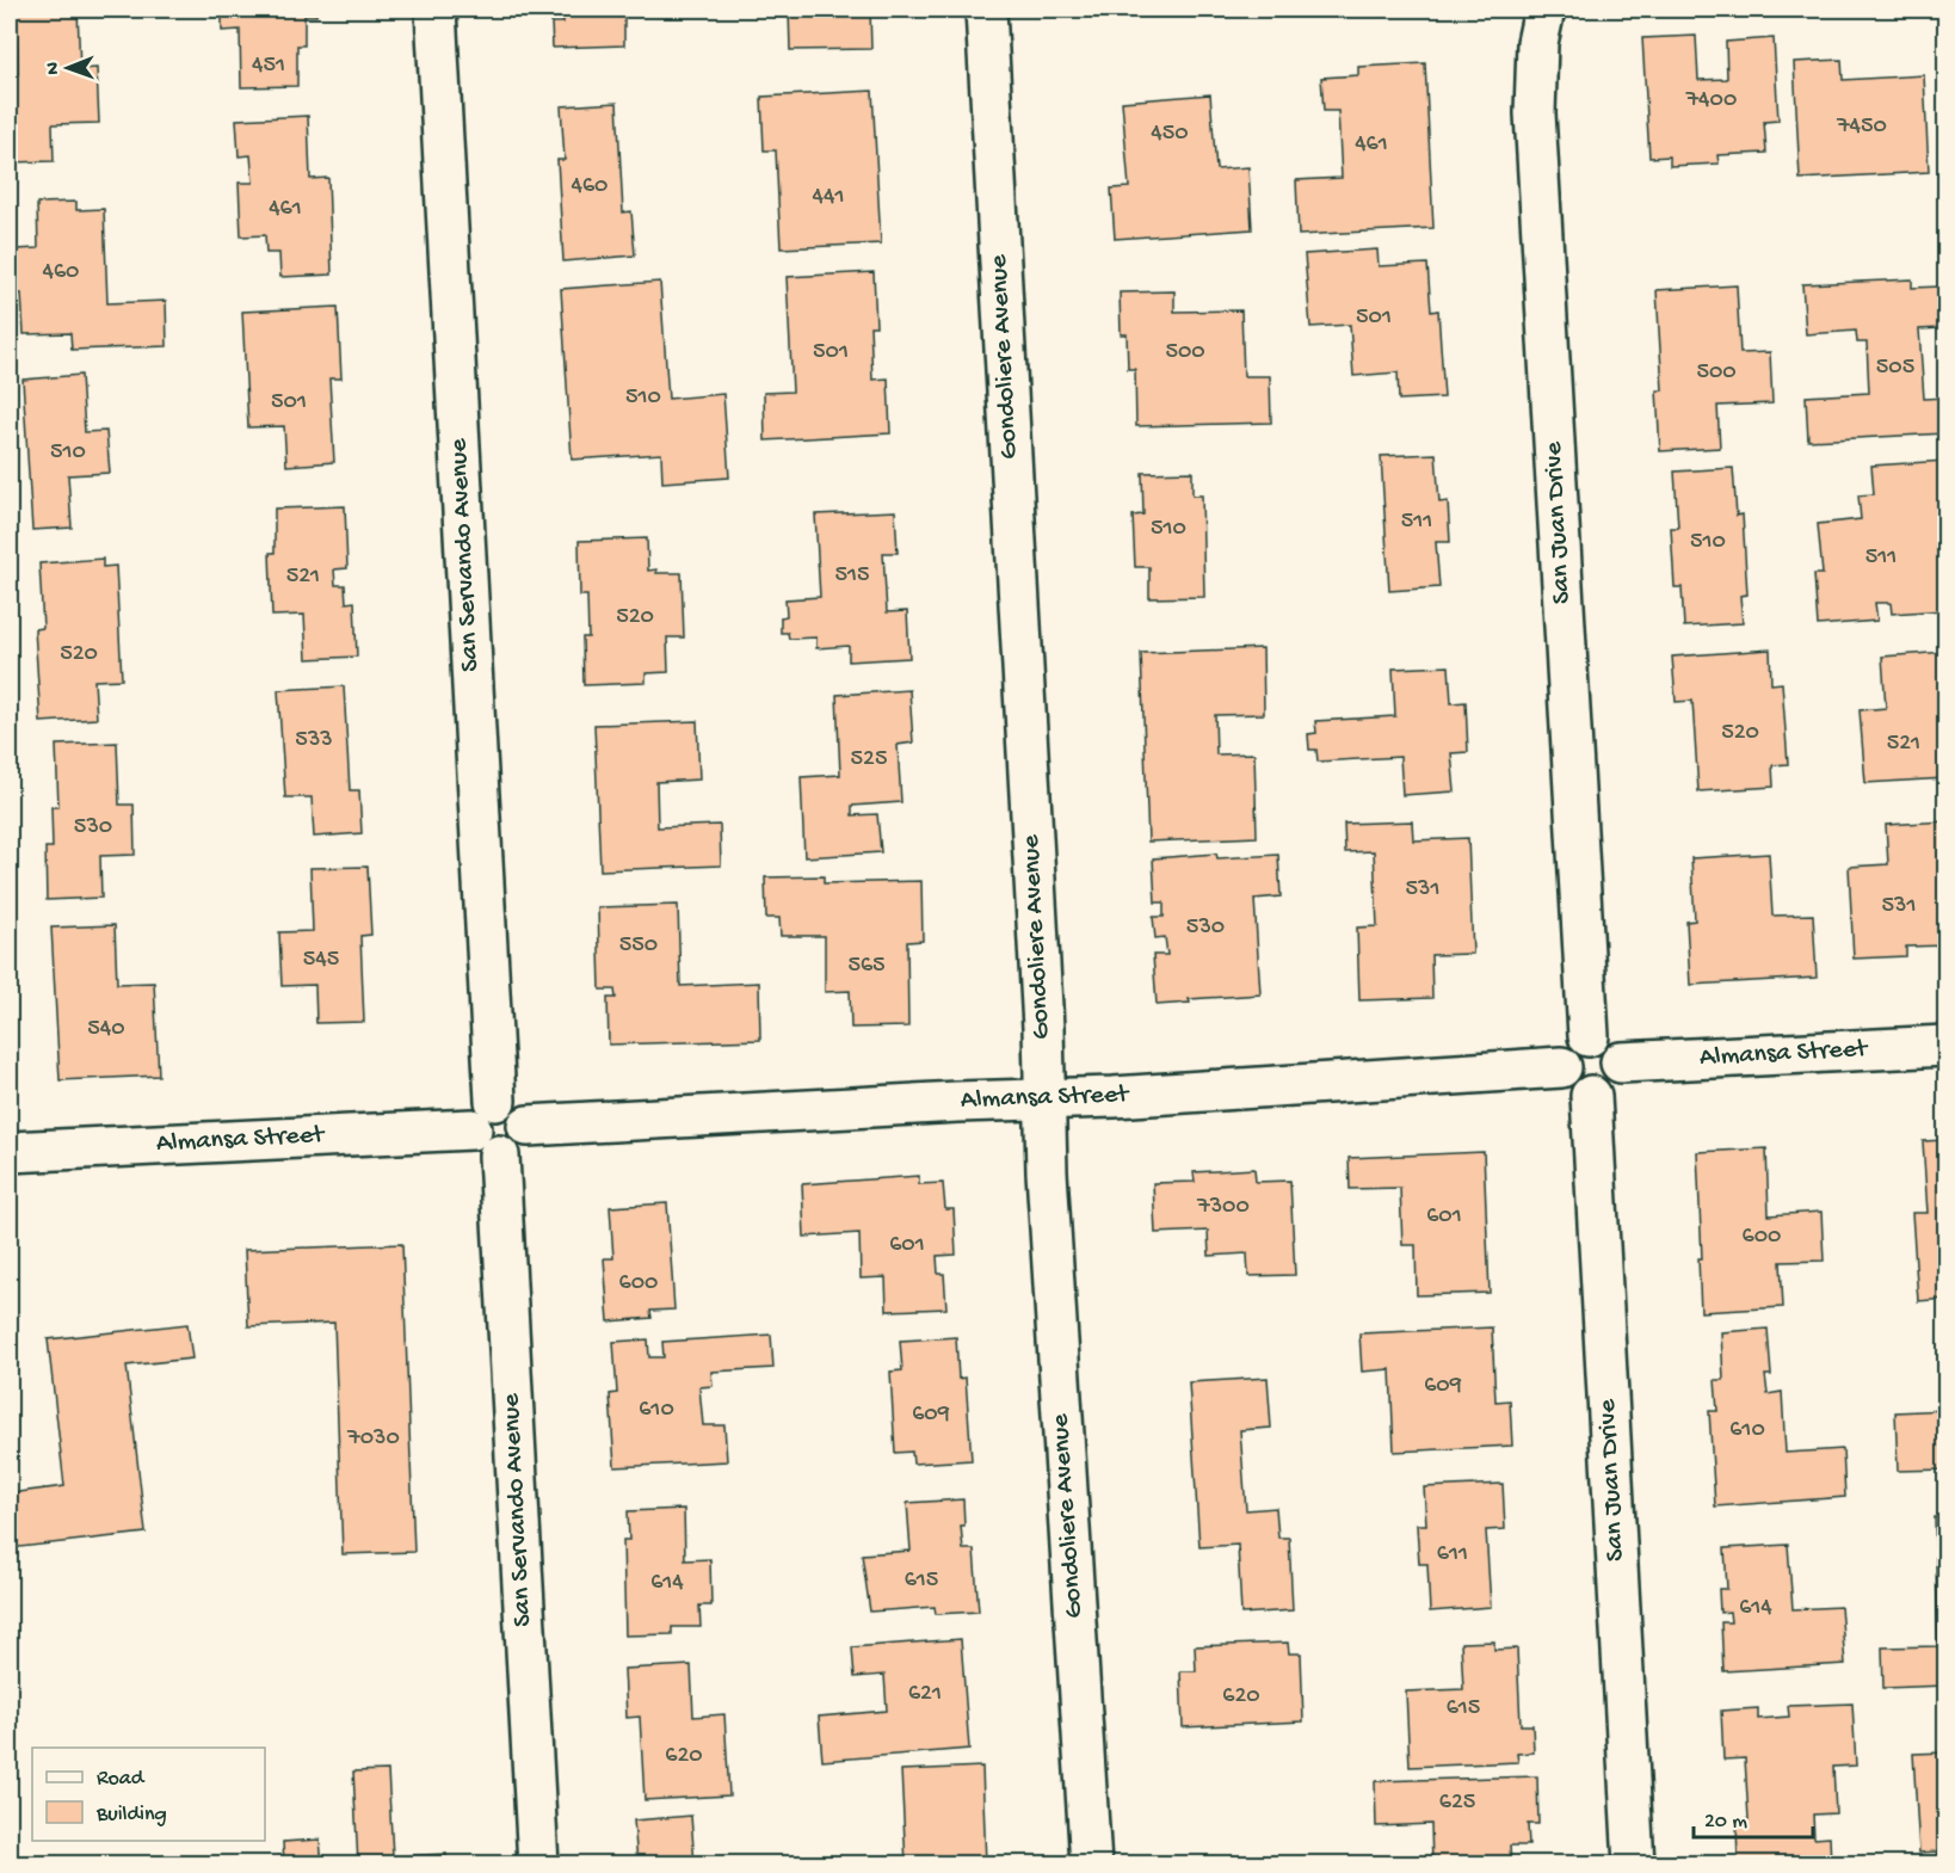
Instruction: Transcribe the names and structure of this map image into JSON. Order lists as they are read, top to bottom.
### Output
{
  "streets": {
    "street": [
      "Gondoliere Avenue",
      "San Juan Drive",
      "San Servando Avenue",
      "Almansa Street"
    ]
  },
  "crossings": [
    ["Gondoliere Avenue", "Almansa Street"],
    ["San Juan Drive", "Almansa Street"],
    ["San Servando Avenue", "Almansa Street"]
  ],
  "house_numbers": [
    "451",
    "7400",
    "7450",
    "450",
    "461",
    "460",
    "441",
    "461",
    "460",
    "501",
    "501",
    "500",
    "505",
    "500",
    "510",
    "501",
    "510",
    "511",
    "510",
    "510",
    "511",
    "515",
    "521",
    "520",
    "520",
    "520",
    "533",
    "521",
    "525",
    "530",
    "531",
    "531",
    "530",
    "550",
    "545",
    "565",
    "540",
    "7300",
    "601",
    "600",
    "601",
    "600",
    "609",
    "610",
    "609",
    "610",
    "7030",
    "611",
    "615",
    "614",
    "614",
    "621",
    "620",
    "615",
    "620",
    "625"
  ],
  "legend": ["Road", "Building"],
  "scale_bar": "20 m",
  "north": "left"
}
